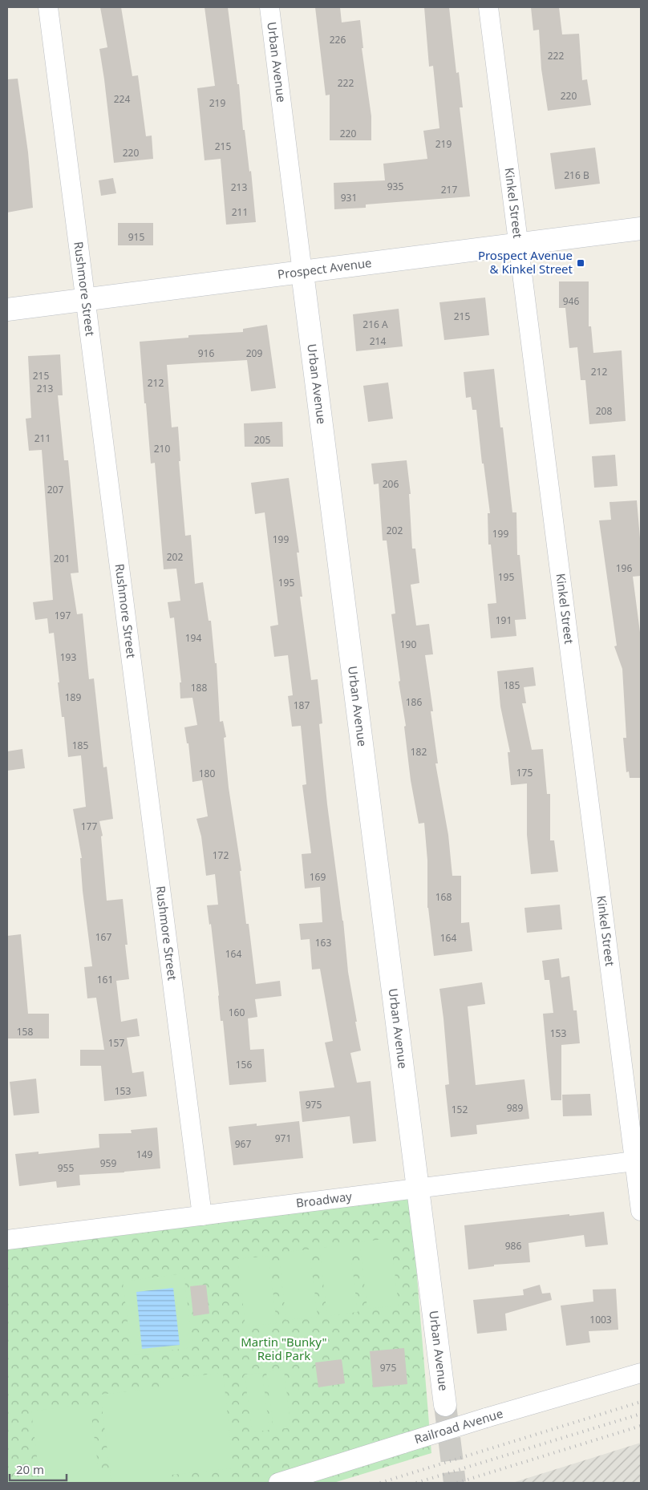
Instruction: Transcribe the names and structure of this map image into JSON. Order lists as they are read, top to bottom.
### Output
{
  "streets": {
    "street": [
      "Urban Avenue",
      "Kinkel Street",
      "Prospect Avenue",
      "Rushmore Street",
      "Broadway",
      "Railroad Avenue"
    ]
  },
  "crossings": [
    ["Urban Avenue", "Prospect Avenue"],
    ["Urban Avenue", "Broadway"],
    ["Kinkel Street", "Prospect Avenue"],
    ["Kinkel Street", "Broadway"],
    ["Prospect Avenue", "Rushmore Street"],
    ["Rushmore Street", "Broadway"]
  ],
  "parks": ["Martin \"Bunky\" Reid Park"],
  "places": {
    "transit": ["Prospect Avenue & Kinkel Street"]
  },
  "house_numbers": [
    "226",
    "222",
    "222",
    "220",
    "224",
    "219",
    "220",
    "219",
    "215",
    "220",
    "216 B",
    "935",
    "213",
    "217",
    "931",
    "211",
    "915",
    "946",
    "215",
    "216 A",
    "214",
    "916",
    "209",
    "212",
    "215",
    "212",
    "213",
    "208",
    "211",
    "205",
    "210",
    "206",
    "207",
    "202",
    "199",
    "199",
    "202",
    "201",
    "196",
    "195",
    "195",
    "197",
    "191",
    "194",
    "190",
    "193",
    "185",
    "188",
    "189",
    "186",
    "187",
    "185",
    "182",
    "175",
    "180",
    "177",
    "172",
    "169",
    "168",
    "167",
    "164",
    "163",
    "164",
    "161",
    "160",
    "158",
    "153",
    "157",
    "156",
    "153",
    "975",
    "989",
    "152",
    "971",
    "967",
    "149",
    "959",
    "955",
    "986",
    "1003",
    "975"
  ],
  "scale_bar": "20 m"
}
